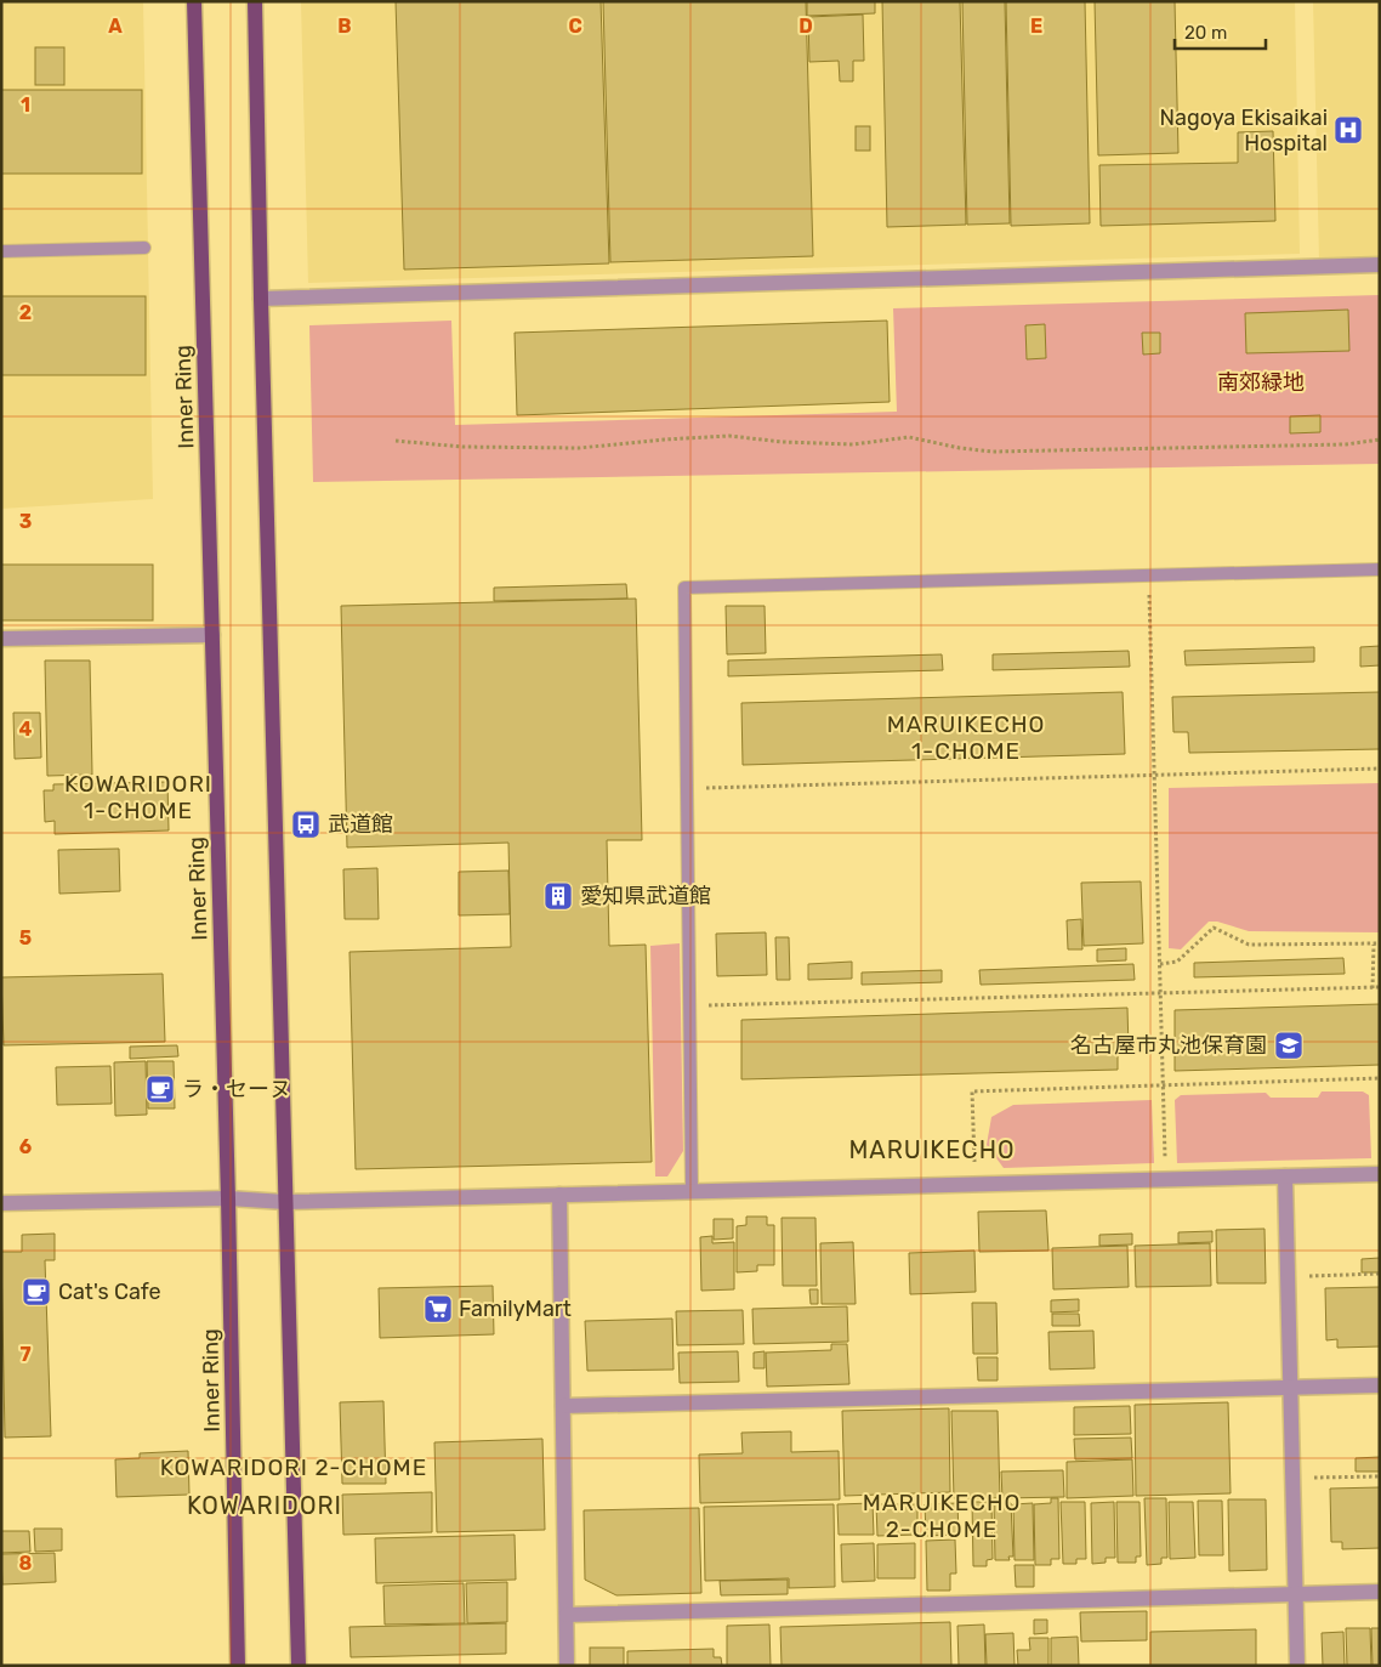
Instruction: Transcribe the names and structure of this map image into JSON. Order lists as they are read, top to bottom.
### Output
{
  "streets": {
    "main road": ["Inner Ring"]
  },
  "districts": [
    "MARUIKECHO 1-CHOME",
    "KOWARIDORI 1-CHOME",
    "MARUIKECHO",
    "KOWARIDORI 2-CHOME",
    "MARUIKECHO 2-CHOME",
    "KOWARIDORI"
  ],
  "parks": ["南郊緑地"],
  "places": {
    "hospital": ["Nagoya Ekisaikai Hospital"],
    "bus stop": ["武道館"],
    "building": ["愛知県武道館"],
    "school or university": ["名古屋市丸池保育園"],
    "cafe": ["ラ・セーヌ", "Cat's Cafe"],
    "supermarket": ["FamilyMart"]
  },
  "scale_bar": "20 m",
  "grid": {
    "columns": [
      "A",
      "B",
      "C",
      "D",
      "E"
    ],
    "rows": [
      "1",
      "2",
      "3",
      "4",
      "5",
      "6",
      "7",
      "8"
    ]
  }
}
